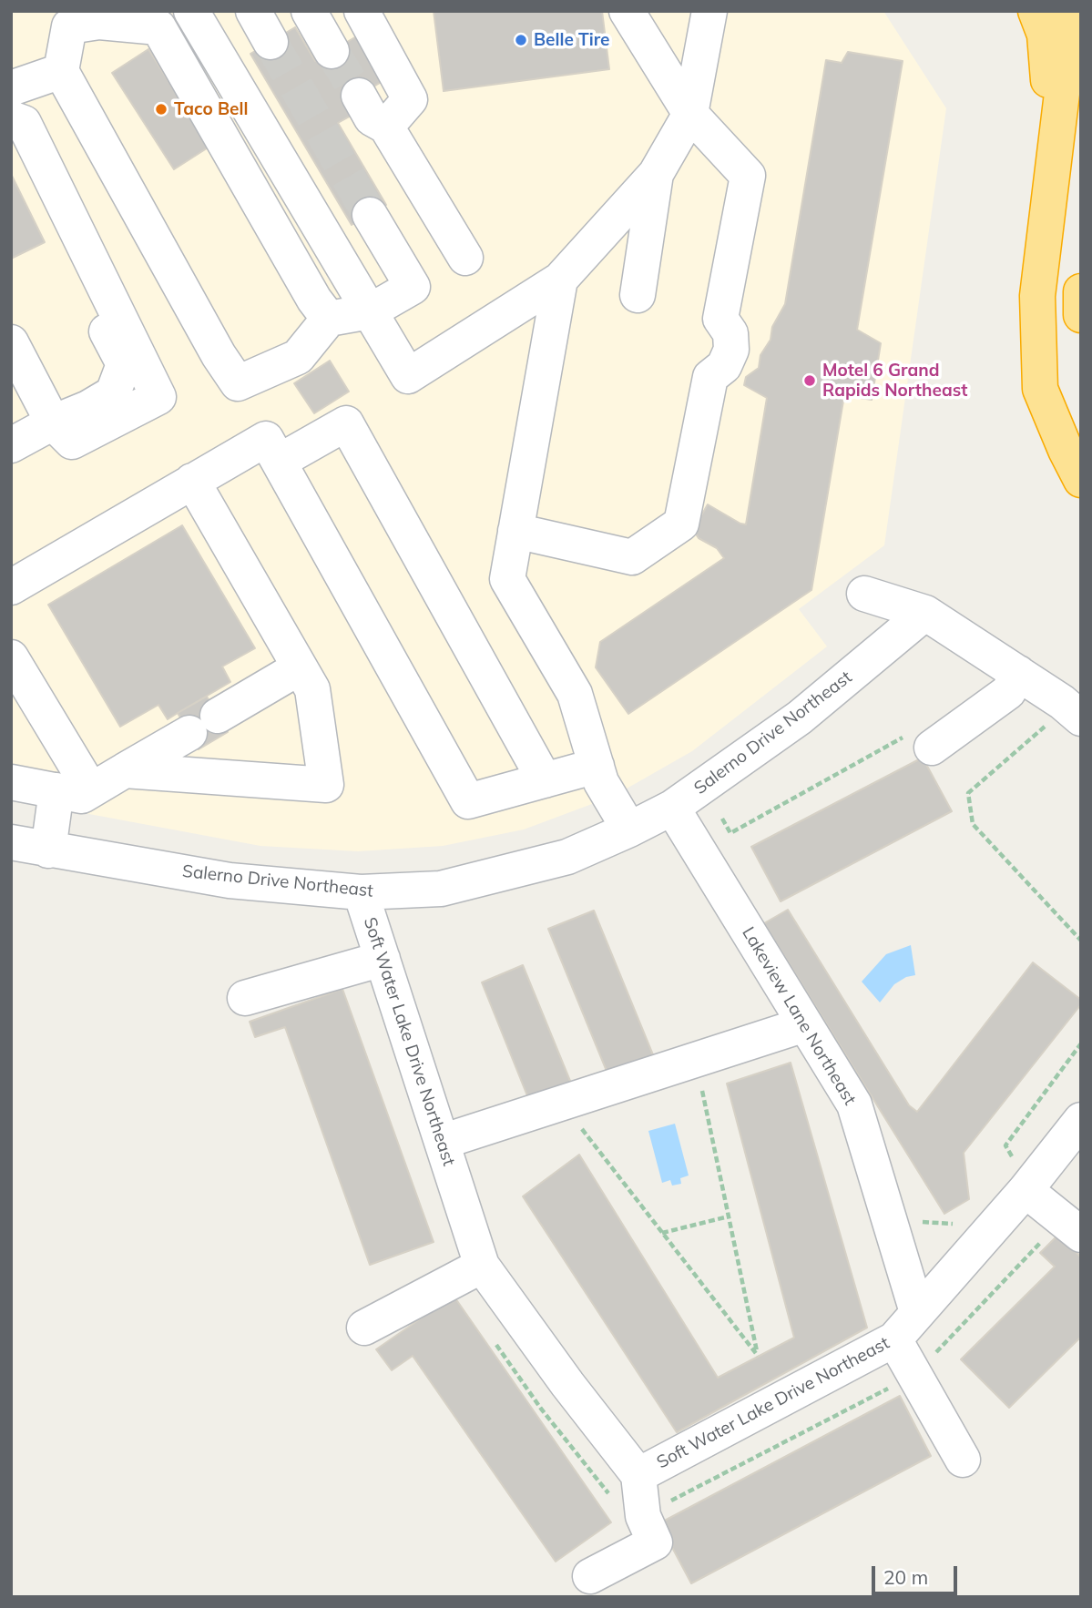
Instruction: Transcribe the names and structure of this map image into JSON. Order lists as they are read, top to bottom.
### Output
{
  "streets": {
    "street": ["Salerno Drive Northeast", "Lakeview Lane Northeast", "Soft Water Lake Drive Northeast"]
  },
  "crossings": [
    ["Salerno Drive Northeast", "Lakeview Lane Northeast"],
    ["Salerno Drive Northeast", "Soft Water Lake Drive Northeast"],
    ["Lakeview Lane Northeast", "Soft Water Lake Drive Northeast"]
  ],
  "places": ["Belle Tire", "Taco Bell", "Motel 6 Grand Rapids Northeast"],
  "scale_bar": "20 m"
}
